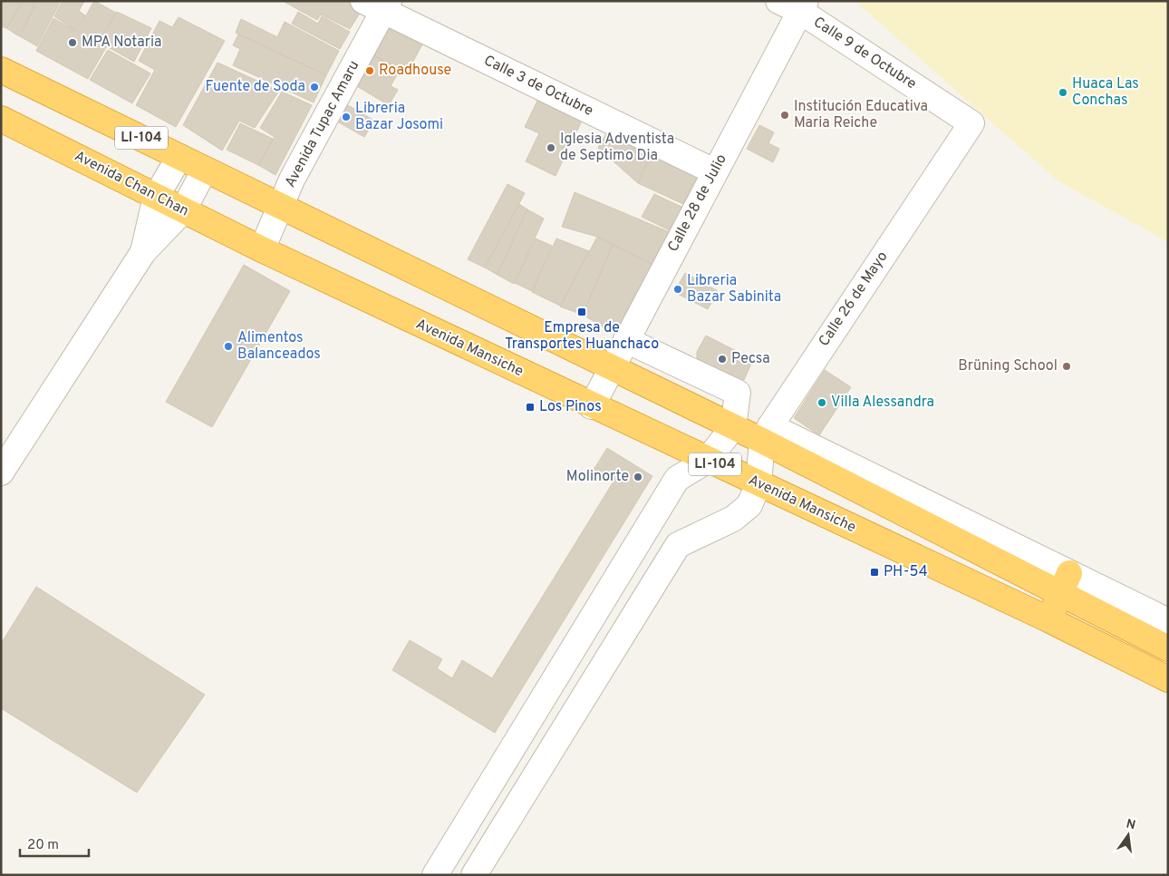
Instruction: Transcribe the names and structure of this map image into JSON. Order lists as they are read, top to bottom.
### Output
{
  "streets": {
    "highway": ["LI-104", "Avenida Chan Chan", "Avenida Mansiche"],
    "street": [
      "Calle 9 de Octubre",
      "Calle 3 de Octubre",
      "Avenida Tupac Amaru",
      "Calle 28 de Julio",
      "Calle 26 de Mayo"
    ]
  },
  "crossings": [
    ["Calle 9 de Octubre", "Calle 28 de Julio"],
    ["Calle 9 de Octubre", "Calle 26 de Mayo"],
    ["Calle 3 de Octubre", "Avenida Tupac Amaru"],
    ["Calle 3 de Octubre", "Calle 28 de Julio"],
    ["Avenida Tupac Amaru", "LI-104"],
    ["Avenida Tupac Amaru", "Avenida Chan Chan"],
    ["Avenida Tupac Amaru", "Avenida Mansiche"],
    ["LI-104", "Calle 28 de Julio"],
    ["LI-104", "Calle 26 de Mayo"],
    ["Avenida Chan Chan", "Avenida Mansiche"],
    ["Calle 28 de Julio", "Avenida Mansiche"],
    ["Calle 26 de Mayo", "Avenida Mansiche"]
  ],
  "places": {
    "other": [
      "MPA Notaria",
      "Roadhouse",
      "Fuente de Soda",
      "Huaca Las Conchas",
      "Institución Educativa Maria Reiche",
      "Libreria Bazar Josomi",
      "Iglesia Adventista de Septimo Dia",
      "Libreria Bazar Sabinita",
      "Alimentos Balanceados",
      "Pecsa",
      "Brüning School",
      "Villa Alessandra",
      "Molinorte"
    ],
    "transit": ["Empresa de Transportes Huanchaco", "Los Pinos", "PH-54"]
  },
  "scale_bar": "20 m",
  "north": "top"
}
